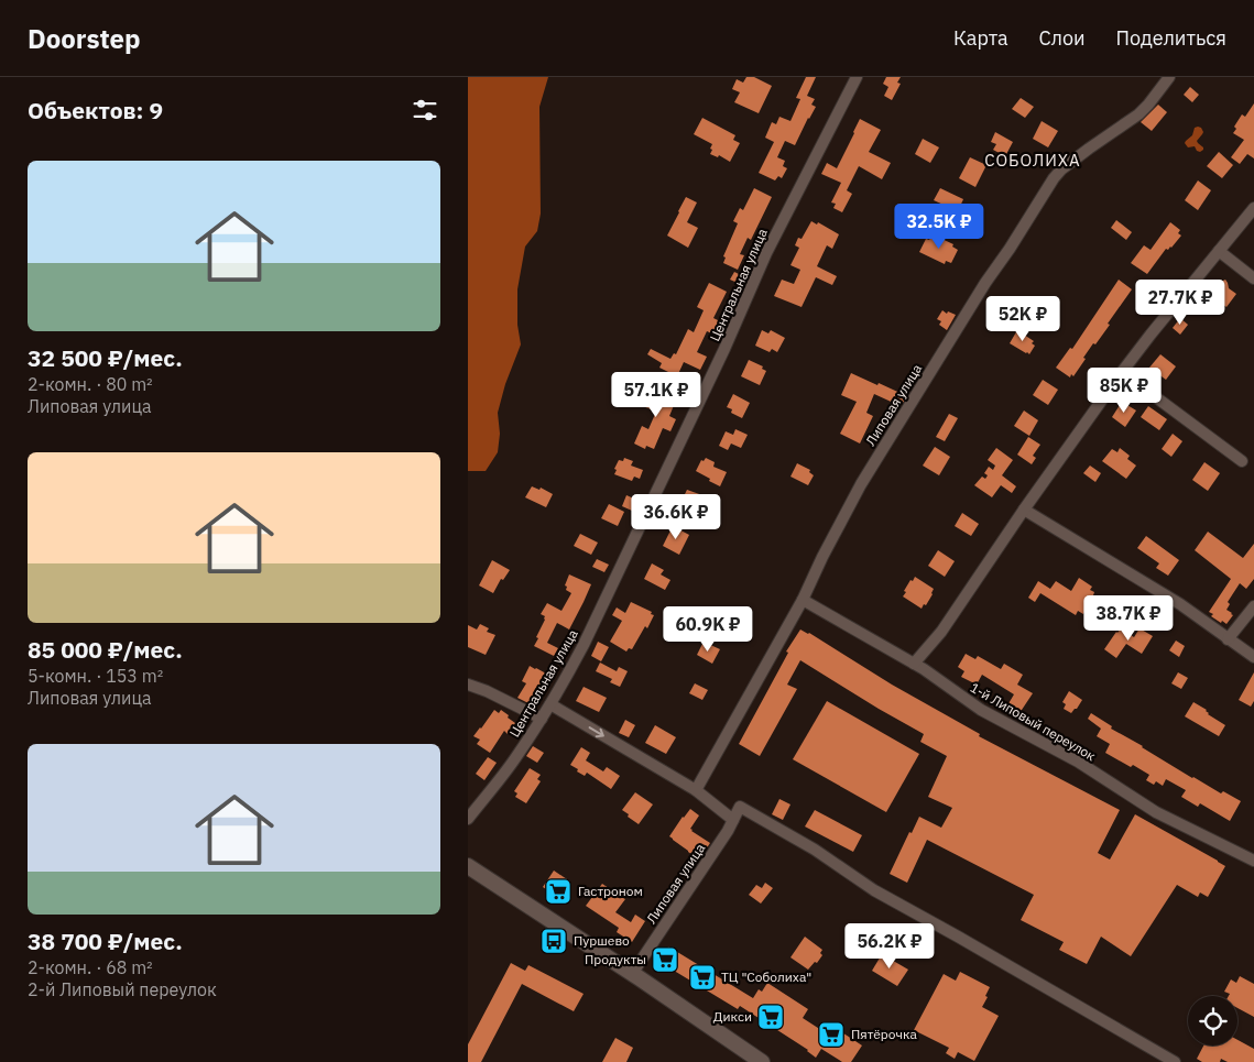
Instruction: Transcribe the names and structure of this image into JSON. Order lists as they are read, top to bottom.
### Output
{
  "streets": {
    "street": ["Центральная улица", "Липовая улица", "1-й Липовый переулок"]
  },
  "crossings": [
    ["Липовая улица", "1-й Липовый переулок"]
  ],
  "districts": ["СОБОЛИХА"],
  "places": {
    "supermarket": [
      "Гастроном",
      "Продукты",
      "ТЦ \"Соболиха\"",
      "Дикси",
      "Пятёрочка"
    ],
    "bus stop": ["Пуршево"]
  },
  "page": {
    "header": "Doorstep",
    "nav": ["Карта", "Слои", "Поделиться"],
    "heading": "Объектов: 9",
    "list": [
      {
        "name": "32 500 ₽/мес.",
        "note": "2-комн. · 80 m² · Липовая улица"
      },
      {
        "name": "85 000 ₽/мес.",
        "note": "5-комн. · 153 m² · Липовая улица"
      },
      {
        "name": "38 700 ₽/мес.",
        "note": "2-комн. · 68 m² · 2-й Липовый переулок"
      }
    ],
    "price": [
      "32.5K ₽",
      "27.7K ₽",
      "52K ₽",
      "85K ₽",
      "57.1K ₽",
      "36.6K ₽",
      "38.7K ₽",
      "60.9K ₽",
      "56.2K ₽"
    ]
  }
}
